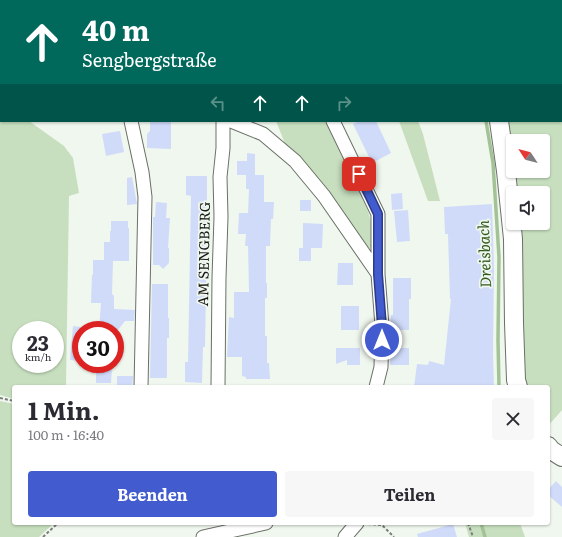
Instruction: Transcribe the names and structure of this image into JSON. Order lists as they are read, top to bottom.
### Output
{
  "streets": {
    "street": ["AM SENGBERG"]
  },
  "water": ["Dreisbach"],
  "north": "top left",
  "page": {
    "turn": ["40 m", "Sengbergstraße"],
    "speed": "23 km/h",
    "limit": "30",
    "heading": ["1 Min.", "100 m · 16:40"],
    "buttons": ["Beenden", "Teilen"]
  }
}
